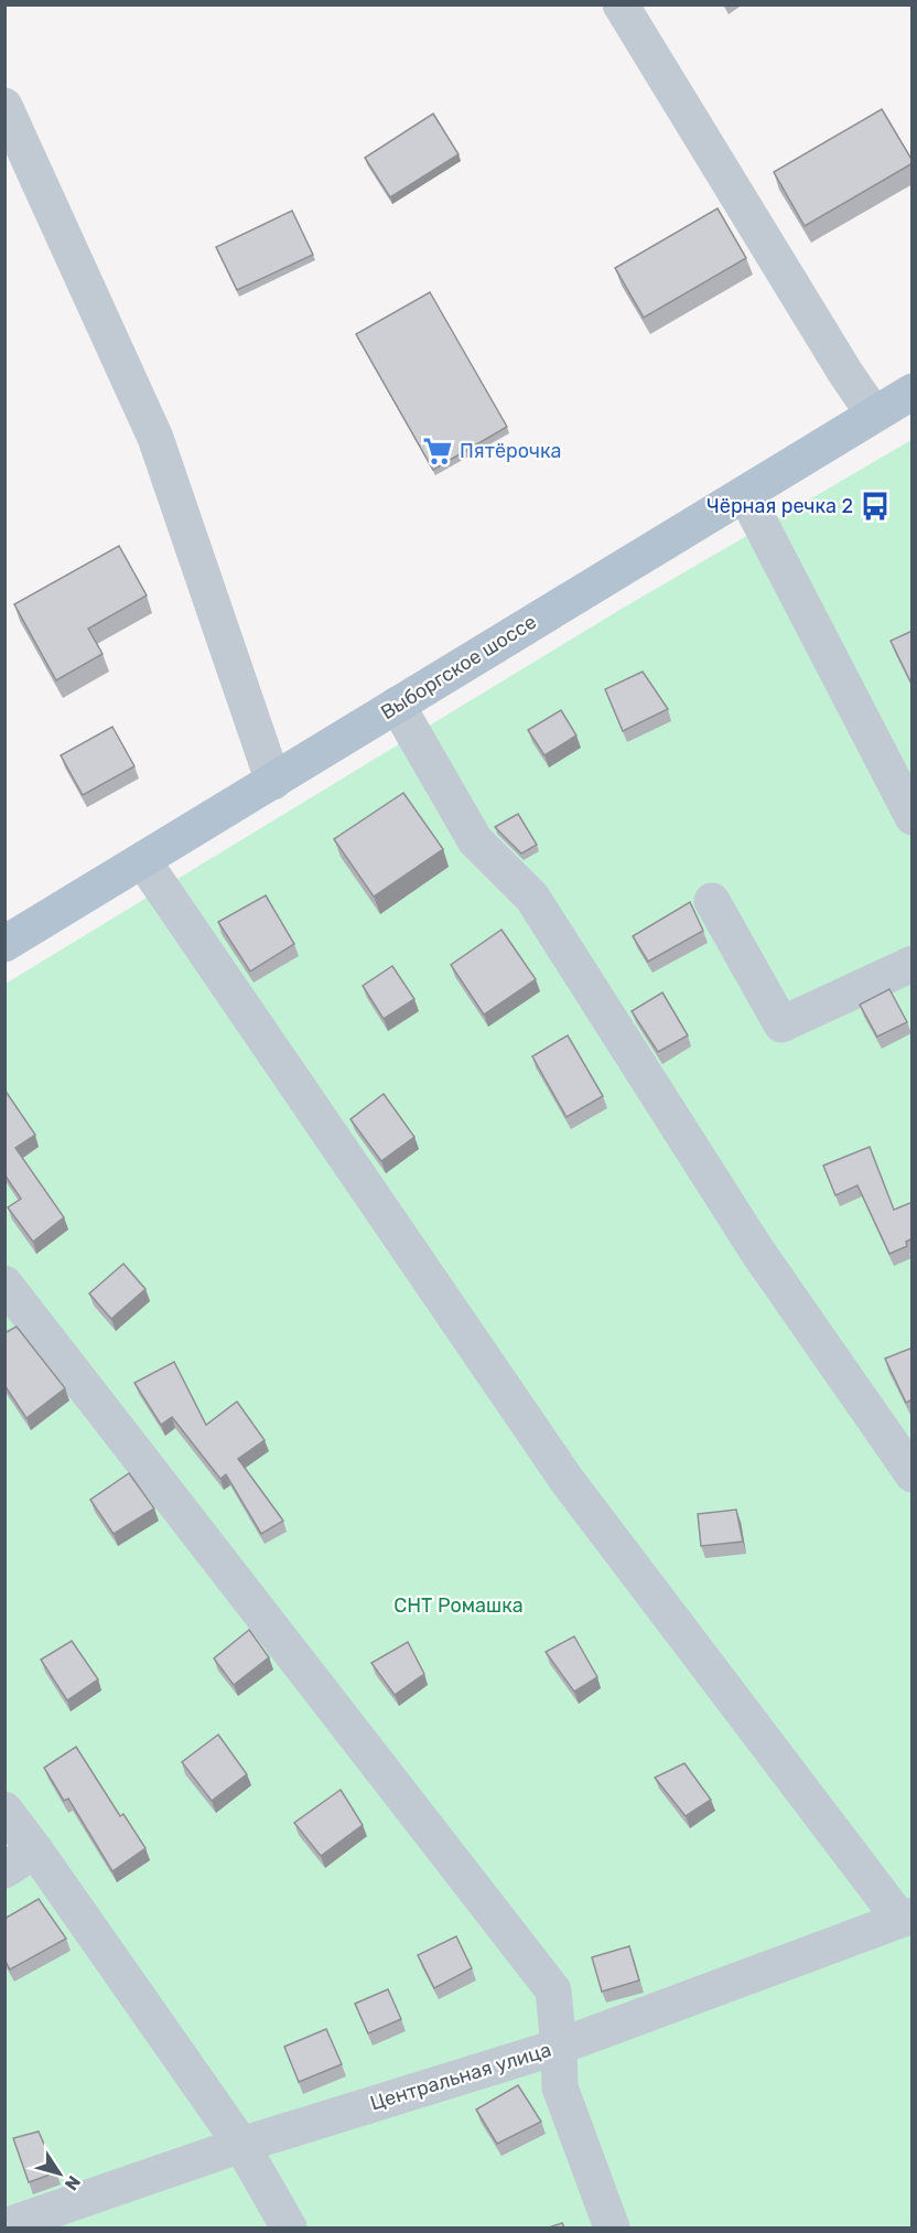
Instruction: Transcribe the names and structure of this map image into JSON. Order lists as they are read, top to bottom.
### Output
{
  "streets": {
    "main road": ["Выборгское шоссе"],
    "street": ["Центральная улица"]
  },
  "parks": ["СНТ Ромашка"],
  "places": {
    "supermarket": ["Пятёрочка"],
    "bus stop": ["Чёрная речка 2"]
  },
  "north": "bottom right"
}
